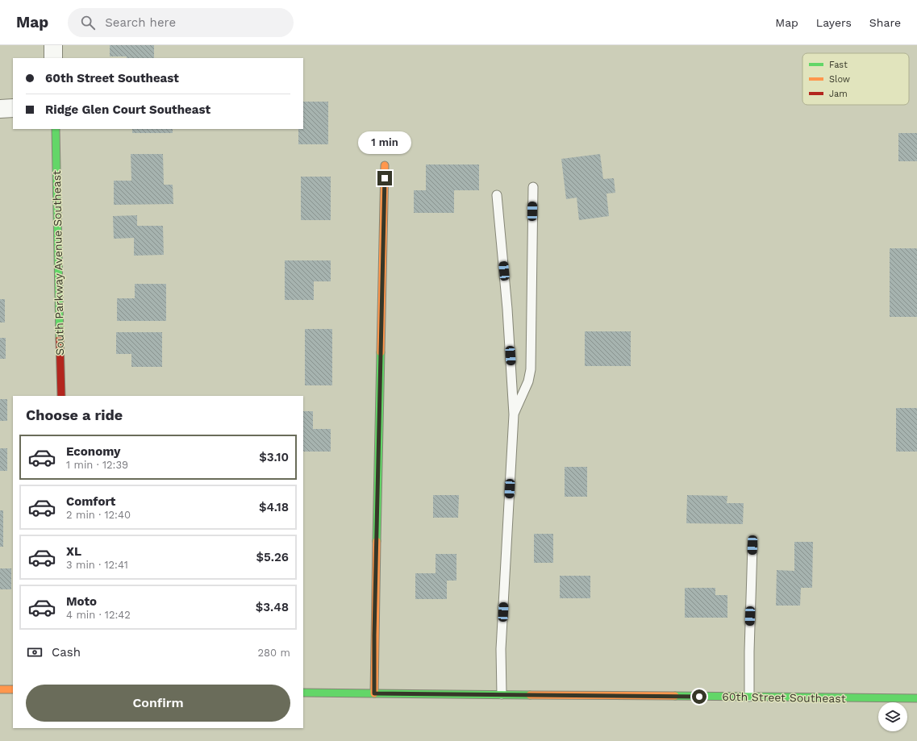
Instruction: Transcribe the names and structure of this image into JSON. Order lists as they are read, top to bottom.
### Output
{
  "streets": {
    "street": ["South Parkway Avenue Southeast", "60th Street Southeast"]
  },
  "legend": ["Fast", "Slow", "Jam"],
  "page": {
    "header": "Map",
    "search": "Search here",
    "nav": ["Map", "Layers", "Share"],
    "banner": ["60th Street Southeast", "Ridge Glen Court Southeast"],
    "bubble": "1 min",
    "heading": "Choose a ride",
    "list": [
      {
        "name": "Economy",
        "note": "1 min · 12:39",
        "value": "$3.10"
      },
      {
        "name": "Comfort",
        "note": "2 min · 12:40",
        "value": "$4.18"
      },
      {
        "name": "XL",
        "note": "3 min · 12:41",
        "value": "$5.26"
      },
      {
        "name": "Moto",
        "note": "4 min · 12:42",
        "value": "$3.48"
      }
    ],
    "pay": ["Cash", "280 m"],
    "buttons": "Confirm"
  }
}
